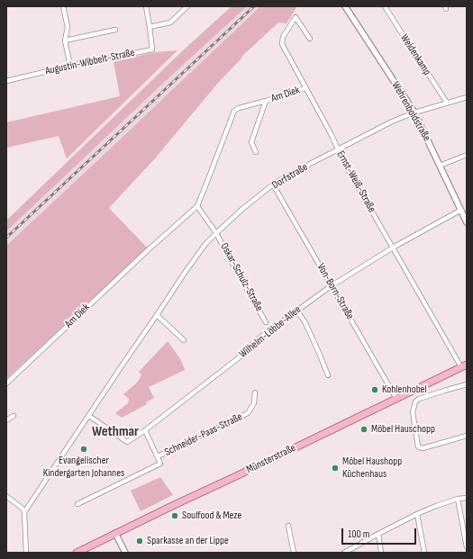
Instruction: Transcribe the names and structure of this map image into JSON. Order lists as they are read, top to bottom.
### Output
{
  "streets": {
    "main road": ["Münsterstraße"],
    "street": [
      "Weidenkamp",
      "Augustin-Wibbelt-Straße",
      "Am Diek",
      "Wehrenboldstraße",
      "Dorfstraße",
      "Ernst-Weiß-Straße",
      "Oskar-Schulz-Straße",
      "Von-Born-Straße",
      "Wilhelm-Löbbe-Allee",
      "Schneider-Paas-Straße"
    ]
  },
  "crossings": [
    ["Weidenkamp", "Dorfstraße"],
    ["Am Diek", "Ernst-Weiß-Straße"],
    ["Am Diek", "Oskar-Schulz-Straße"],
    ["Wehrenboldstraße", "Dorfstraße"],
    ["Wehrenboldstraße", "Wilhelm-Löbbe-Allee"],
    ["Dorfstraße", "Ernst-Weiß-Straße"],
    ["Dorfstraße", "Oskar-Schulz-Straße"],
    ["Dorfstraße", "Von-Born-Straße"],
    ["Dorfstraße", "Wilhelm-Löbbe-Allee"],
    ["Ernst-Weiß-Straße", "Wilhelm-Löbbe-Allee"],
    ["Ernst-Weiß-Straße", "Münsterstraße"],
    ["Von-Born-Straße", "Wilhelm-Löbbe-Allee"],
    ["Von-Born-Straße", "Münsterstraße"],
    ["Wilhelm-Löbbe-Allee", "Schneider-Paas-Straße"]
  ],
  "districts": ["Wethmar"],
  "places": [
    "Kohlenhobel",
    "Möbel Hauschopp",
    "Evangelischer Kindergarten Johannes",
    "Möbel Haushopp Küchenhaus",
    "Soulfood & Meze",
    "Sparkasse an der Lippe"
  ],
  "scale_bar": "100 m"
}
